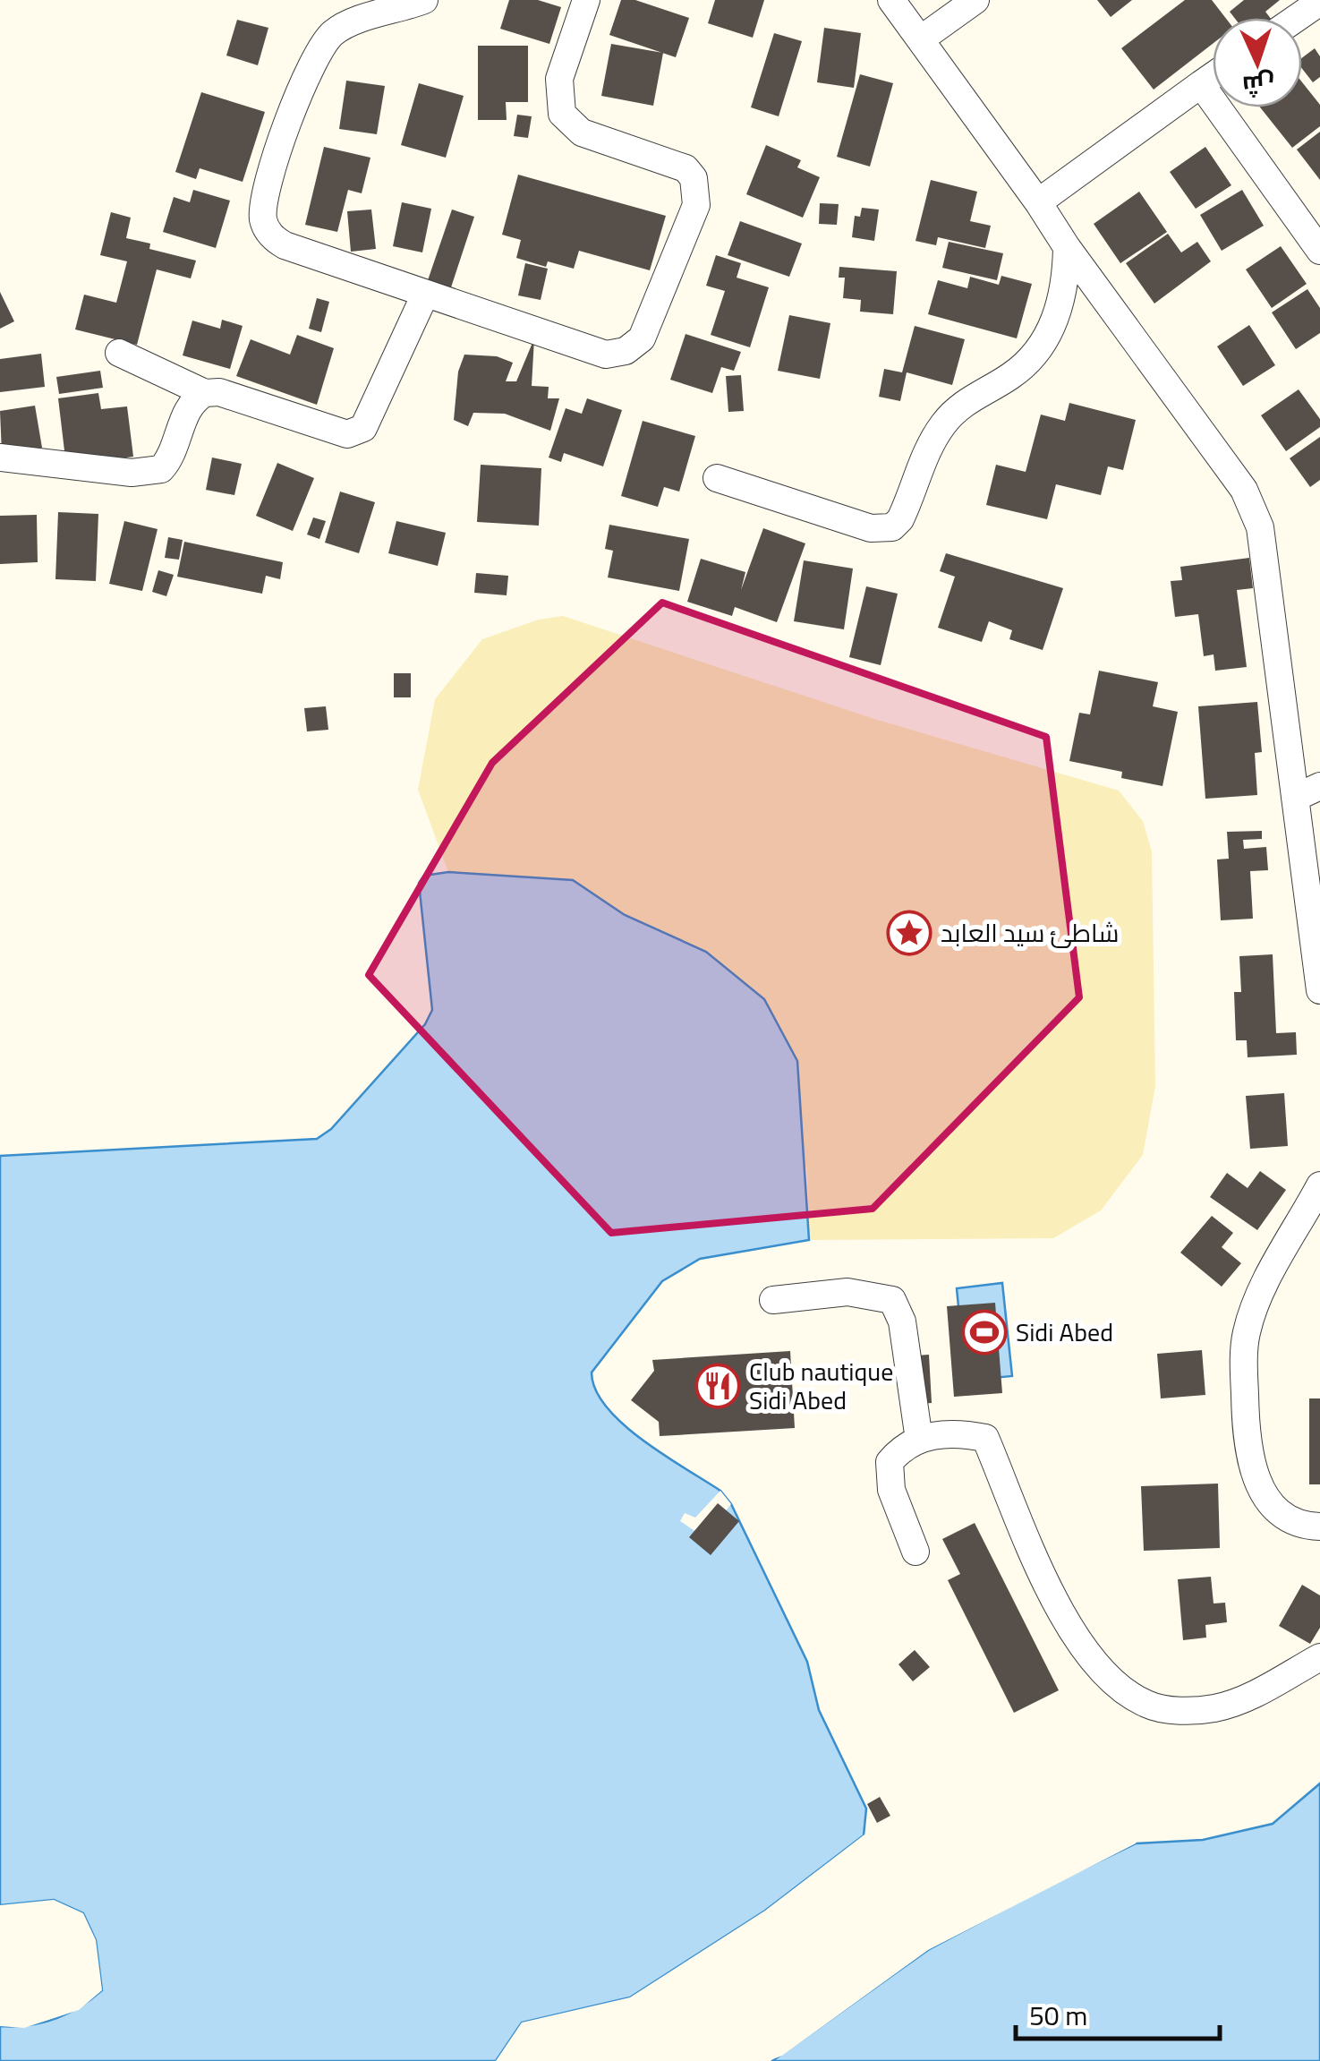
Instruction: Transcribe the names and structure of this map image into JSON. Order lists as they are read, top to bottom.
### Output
{
  "places": {
    "place": ["شاطئ سيد العابد"],
    "sports": ["Sidi Abed"],
    "restaurant": ["Club nautique Sidi Abed"]
  },
  "scale_bar": "50 m",
  "north": "bottom"
}
